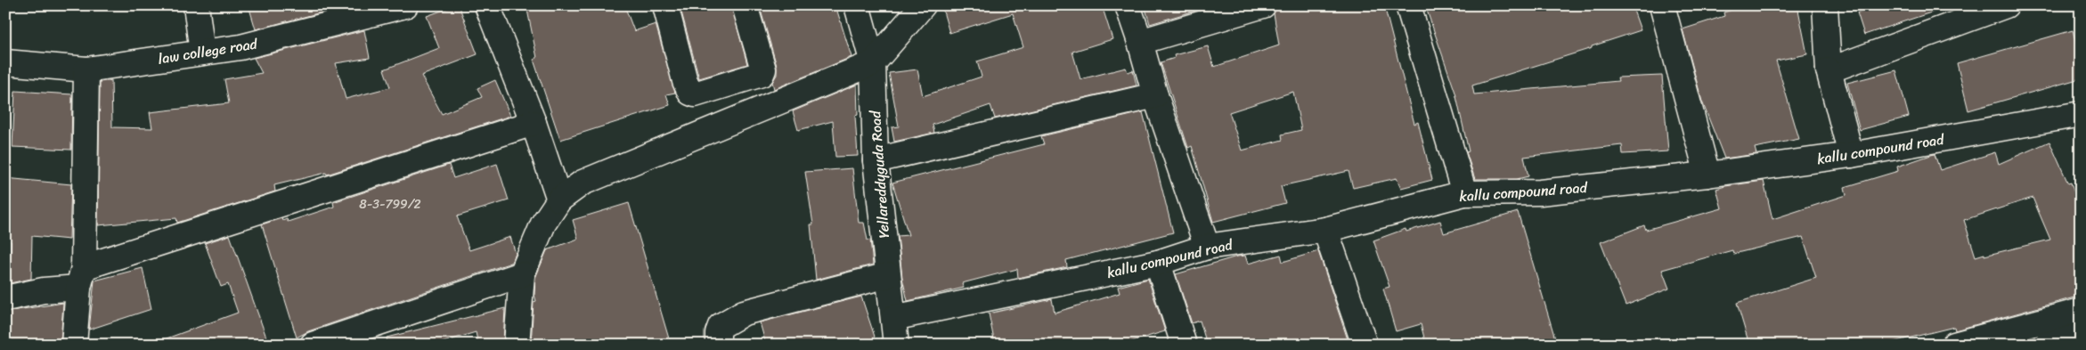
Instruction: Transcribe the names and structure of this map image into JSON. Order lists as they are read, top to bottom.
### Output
{
  "streets": {
    "street": ["law college road", "kallu compound road", "Yellareddyguda Road"]
  },
  "crossings": [
    ["kallu compound road", "Yellareddyguda Road"]
  ],
  "house_numbers": ["8-3-799/2"]
}
